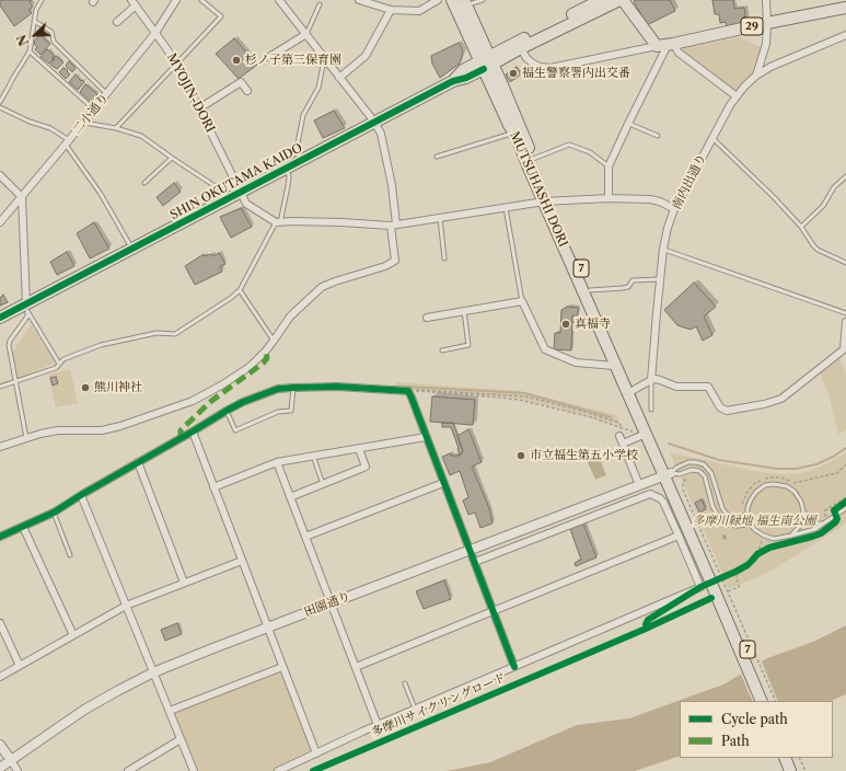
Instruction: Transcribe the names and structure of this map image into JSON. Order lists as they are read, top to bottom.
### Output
{
  "streets": {
    "main road": [
      "29",
      "SHIN OKUTAMA KAIDO",
      "MUTSUHASHI DORI",
      "7"
    ],
    "street": [
      "MYOJIN-DORI",
      "二小通り",
      "南内出通り",
      "田園通り"
    ],
    "cycle path": ["多摩川サイクリングロード"]
  },
  "crossings": [
    ["MYOJIN-DORI", "二小通り"],
    ["MYOJIN-DORI", "SHIN OKUTAMA KAIDO"],
    ["SHIN OKUTAMA KAIDO", "MUTSUHASHI DORI"],
    ["MUTSUHASHI DORI", "7"],
    ["MUTSUHASHI DORI", "田園通り"],
    ["7", "田園通り"]
  ],
  "parks": ["多摩川緑地 福生南公園"],
  "places": [
    "杉ノ子第三保育園",
    "福生警察署内出交番",
    "真福寺",
    "熊川神社",
    "市立福生第五小学校"
  ],
  "legend": ["Cycle path", "Path"],
  "north": "bottom left"
}
